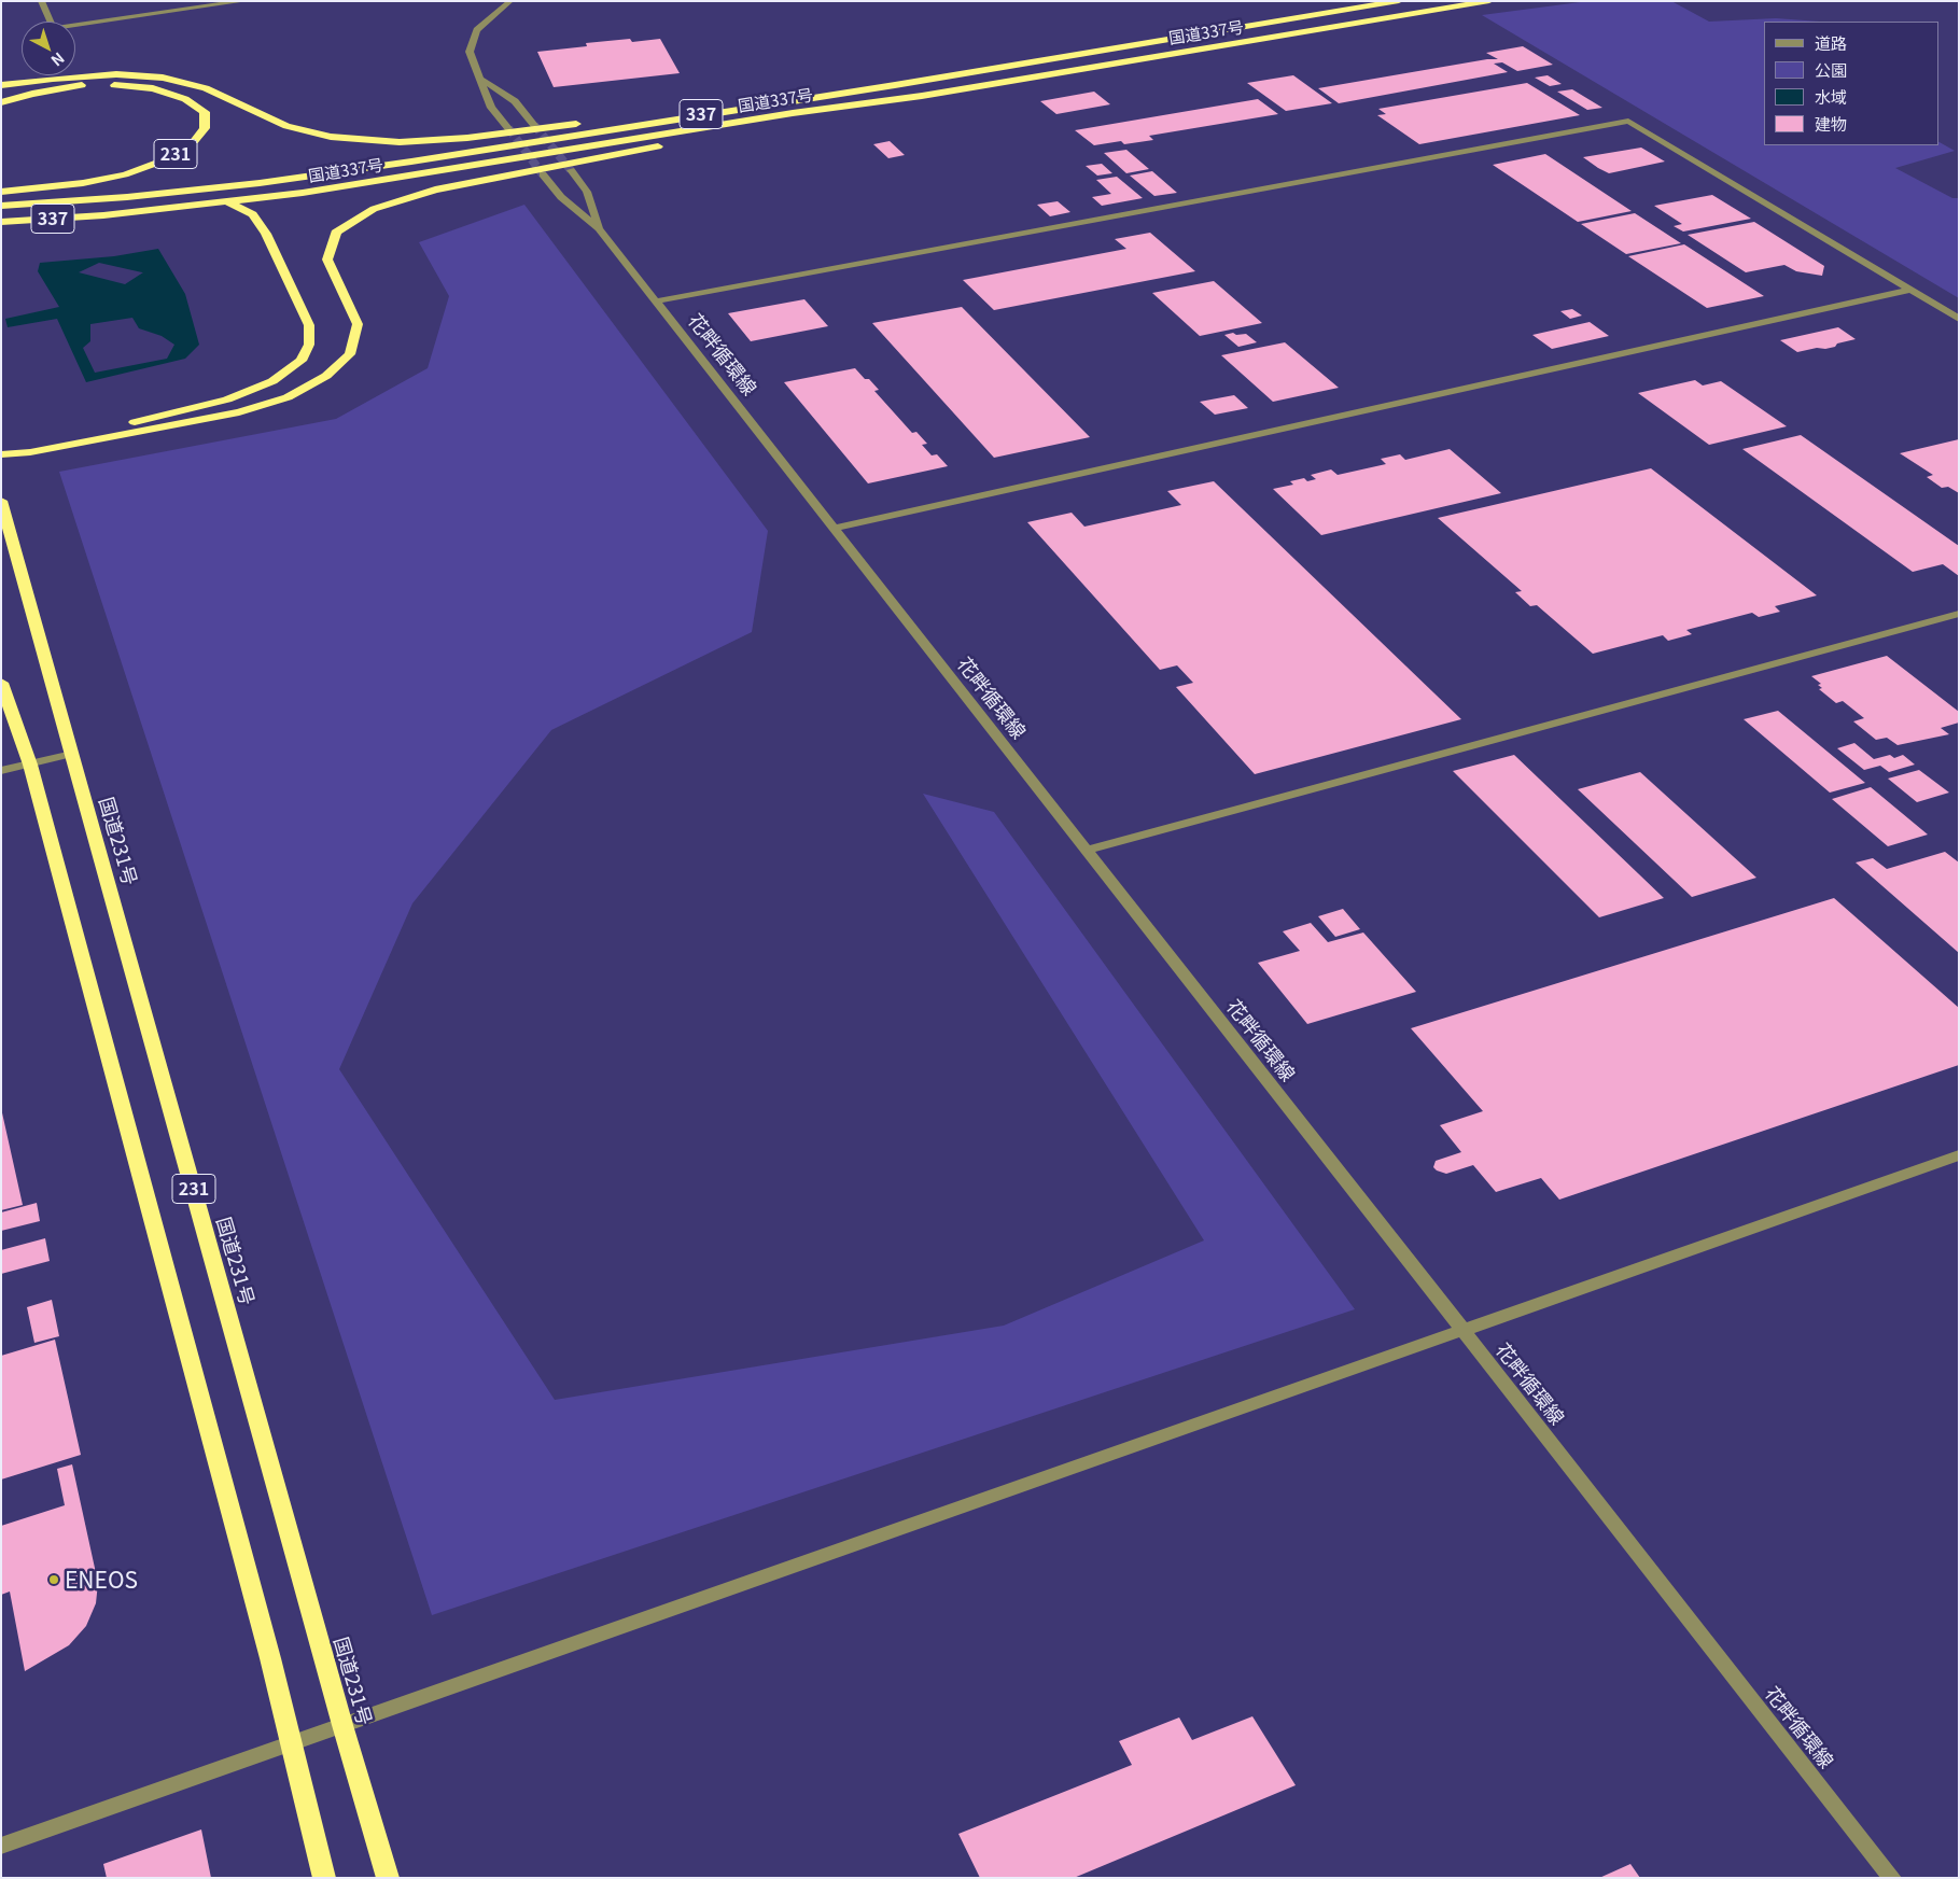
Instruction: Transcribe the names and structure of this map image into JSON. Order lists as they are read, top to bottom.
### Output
{
  "streets": {
    "highway": [
      "国道337号",
      "337",
      "231",
      "国道231号"
    ],
    "street": ["花畔循環線"]
  },
  "places": ["ENEOS"],
  "legend": [
    "道路",
    "公園",
    "水域",
    "建物"
  ],
  "north": "bottom right"
}
